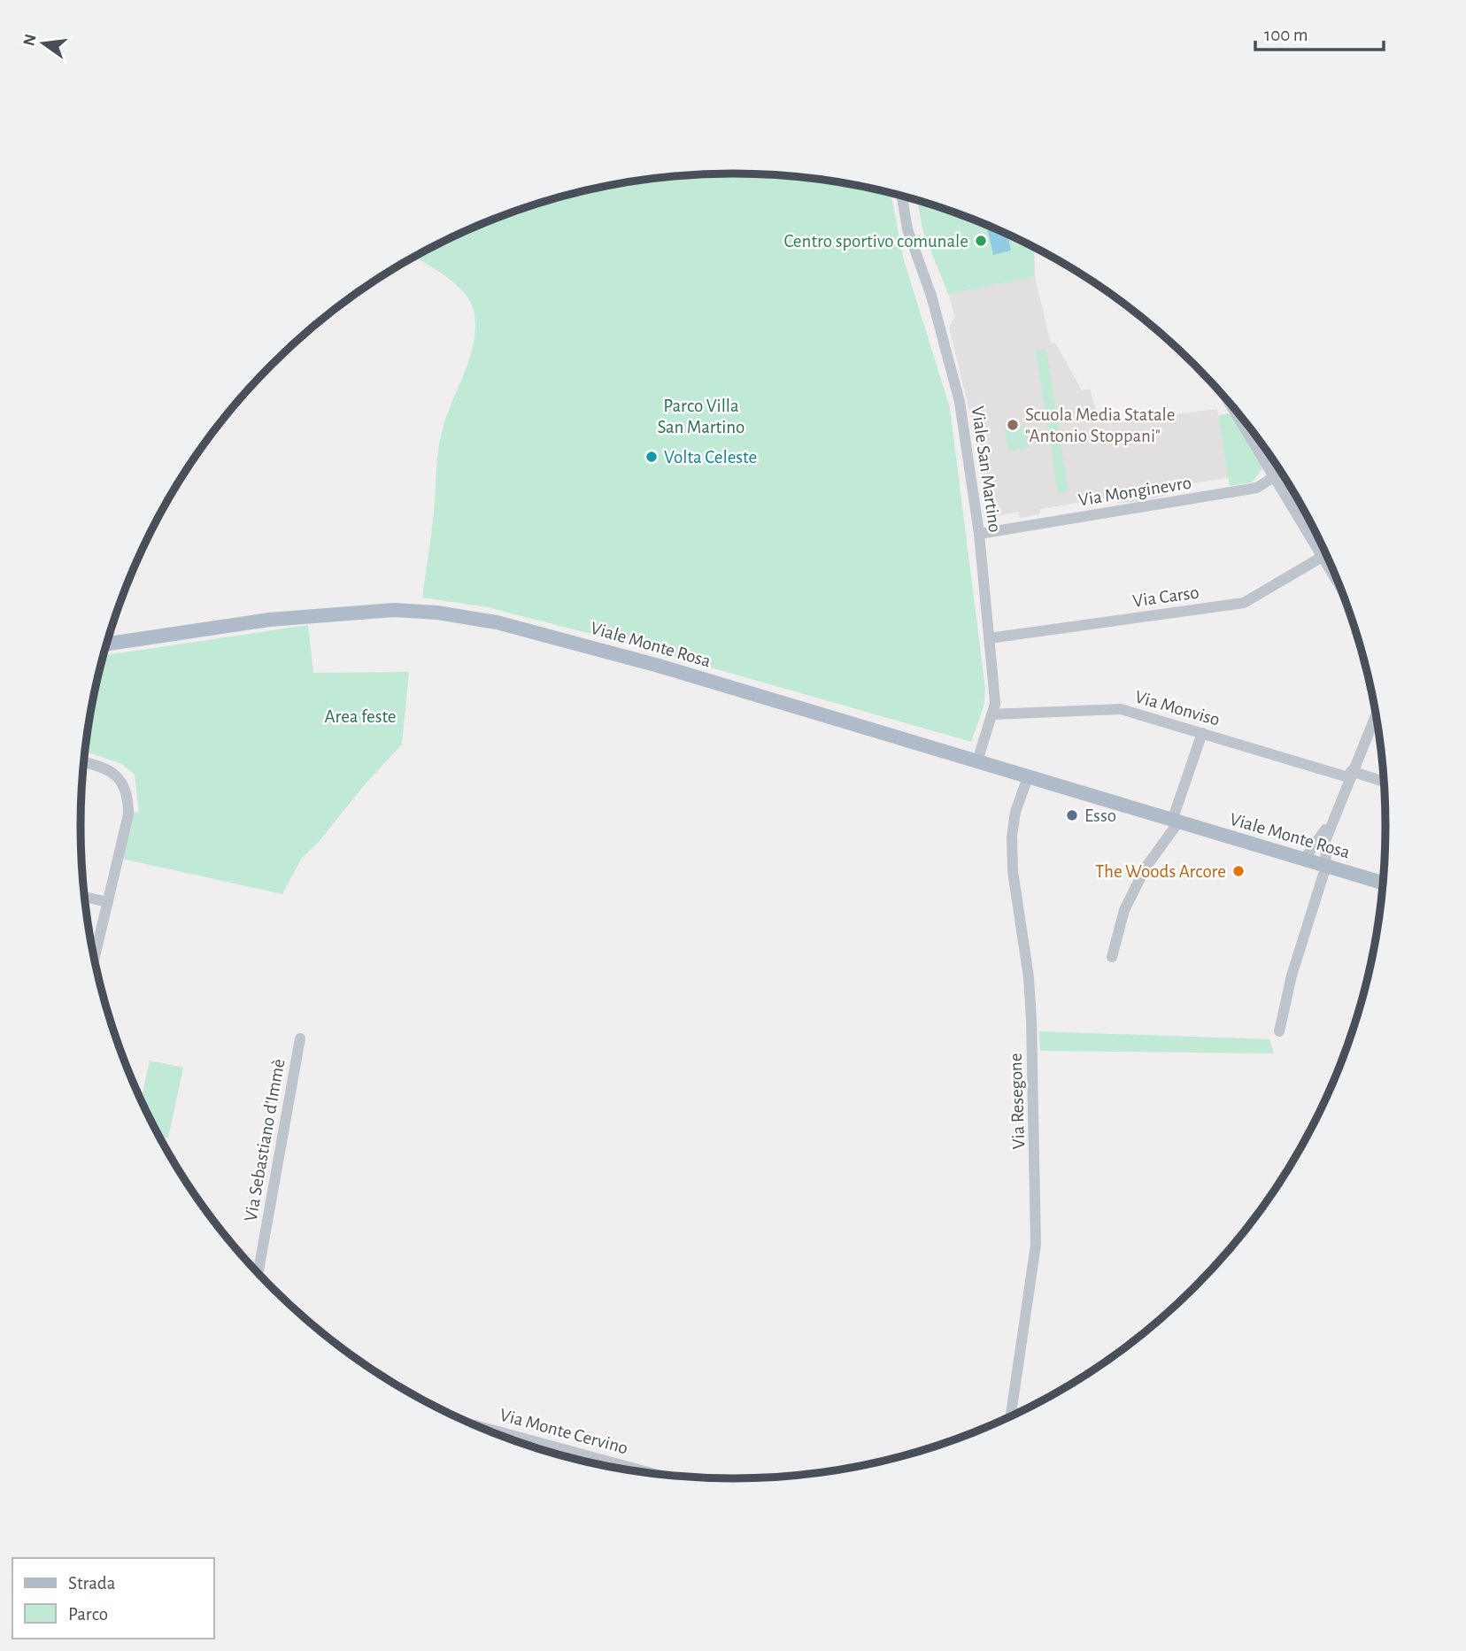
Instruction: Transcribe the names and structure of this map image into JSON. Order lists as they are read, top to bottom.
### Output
{
  "streets": {
    "main road": ["Viale Monte Rosa"],
    "street": [
      "Viale San Martino",
      "Via Monginevro",
      "Via Carso",
      "Via Monviso",
      "Via Resegone",
      "Via Sebastiano d'Immè",
      "Via Monte Cervino"
    ]
  },
  "crossings": [
    ["Viale San Martino", "Via Monginevro"],
    ["Viale San Martino", "Via Carso"],
    ["Viale San Martino", "Viale Monte Rosa"],
    ["Viale San Martino", "Via Monviso"],
    ["Viale Monte Rosa", "Via Resegone"]
  ],
  "parks": ["Parco Villa San Martino", "Area feste"],
  "places": [
    "Centro sportivo comunale",
    "Scuola Media Statale \"Antonio Stoppani\"",
    "Volta Celeste",
    "Esso",
    "The Woods Arcore"
  ],
  "legend": ["Strada", "Parco"],
  "scale_bar": "100 m",
  "north": "left"
}
